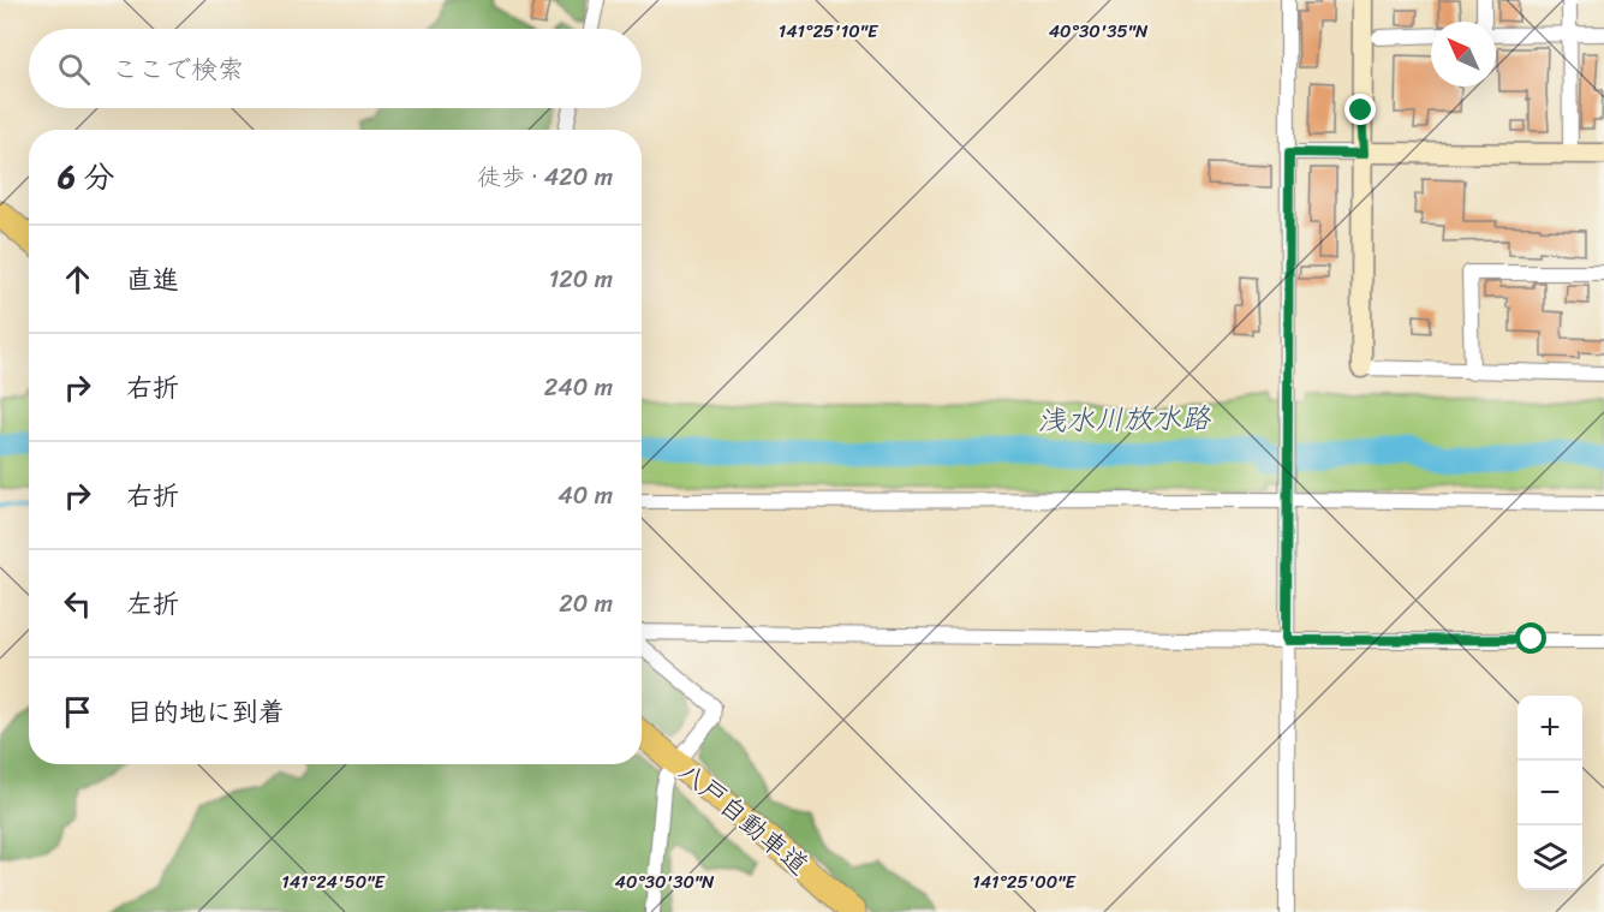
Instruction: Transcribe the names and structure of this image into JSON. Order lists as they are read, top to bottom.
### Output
{
  "streets": {
    "highway": ["八戸自動車道"]
  },
  "water": ["浅水川放水路"],
  "north": "top left",
  "page": {
    "search": "ここで検索",
    "heading": ["6 分", "徒歩 · 420 m"],
    "list": [
      ["直進", "120 m"],
      ["右折", "240 m"],
      ["右折", "40 m"],
      ["左折", "20 m"],
      "目的地に到着"
    ],
    "map_buttons": ["+", "−"]
  },
  "coordinates": [
    "141°25'10\"E",
    "40°30'35\"N",
    "141°24'50\"E",
    "40°30'30\"N",
    "141°25'00\"E"
  ]
}
